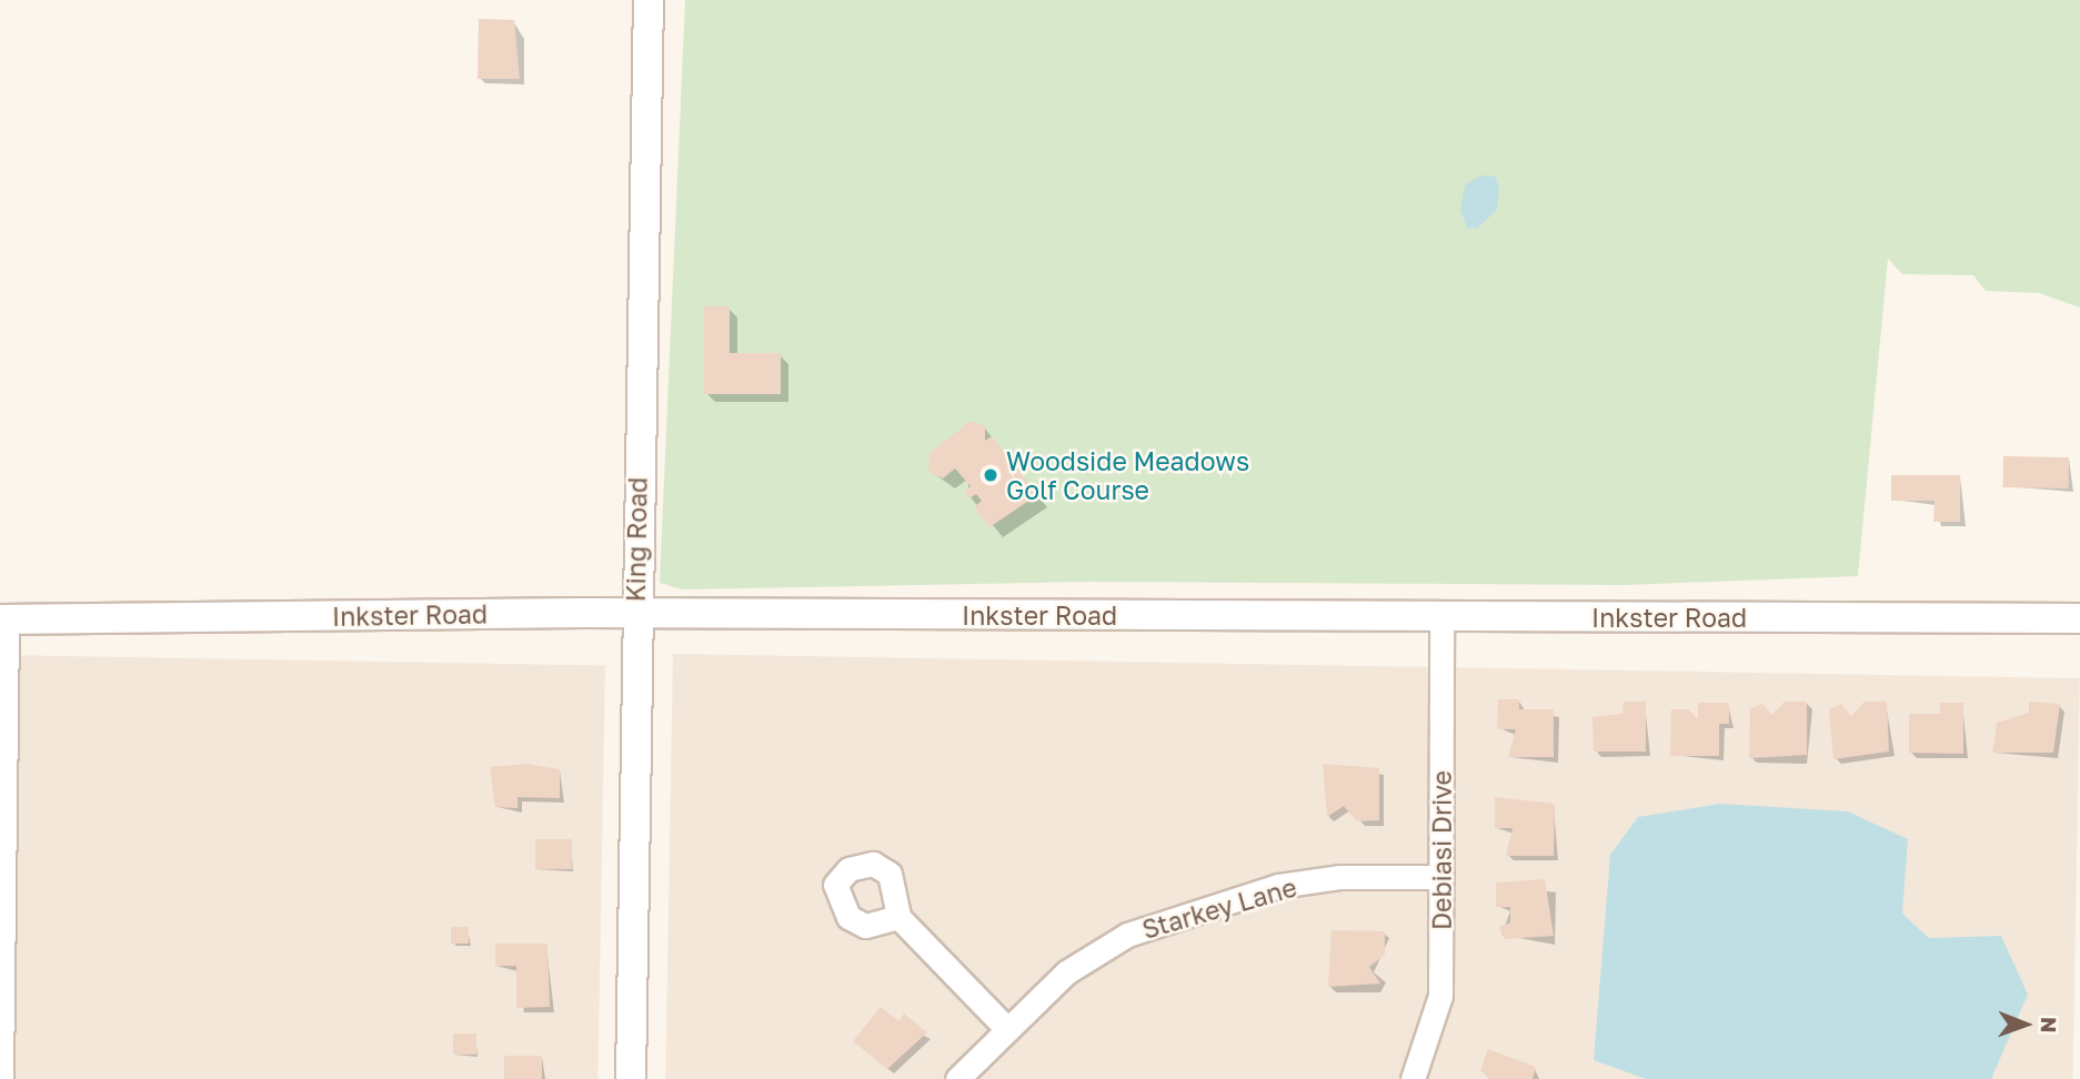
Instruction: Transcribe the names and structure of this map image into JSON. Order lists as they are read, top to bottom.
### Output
{
  "streets": {
    "street": [
      "King Road",
      "Inkster Road",
      "Debiasi Drive",
      "Starkey Lane"
    ]
  },
  "crossings": [
    ["King Road", "Inkster Road"],
    ["Inkster Road", "Debiasi Drive"],
    ["Debiasi Drive", "Starkey Lane"]
  ],
  "places": ["Woodside Meadows Golf Course"],
  "north": "right"
}
